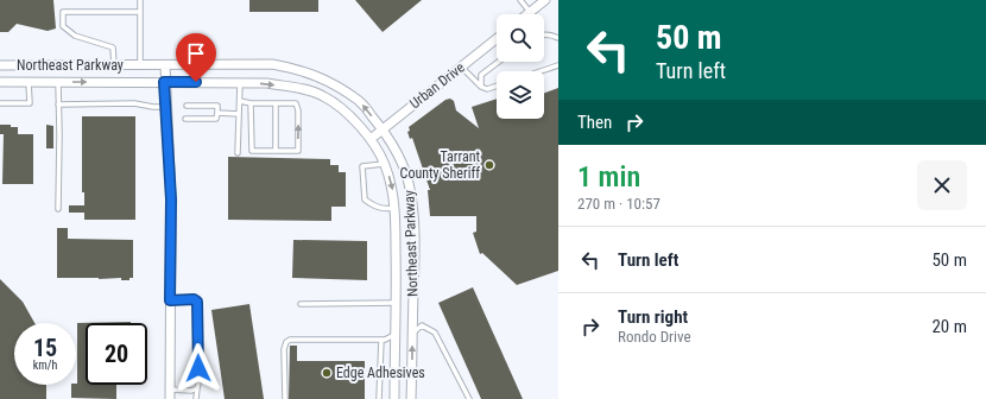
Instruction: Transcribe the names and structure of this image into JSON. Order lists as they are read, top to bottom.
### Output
{
  "streets": {
    "street": ["Northeast Parkway", "Urban Drive"]
  },
  "crossings": [
    ["Northeast Parkway", "Urban Drive"]
  ],
  "places": ["Tarrant County Sheriff", "Edge Adhesives"],
  "page": {
    "turn": ["50 m", "Turn left"],
    "then": "Then",
    "heading": ["1 min", "270 m · 10:57"],
    "list": [
      {
        "name": "Turn left",
        "value": "50 m"
      },
      {
        "name": "Turn right",
        "note": "Rondo Drive",
        "value": "20 m"
      }
    ],
    "speed": "15 km/h",
    "limit": "20"
  }
}
